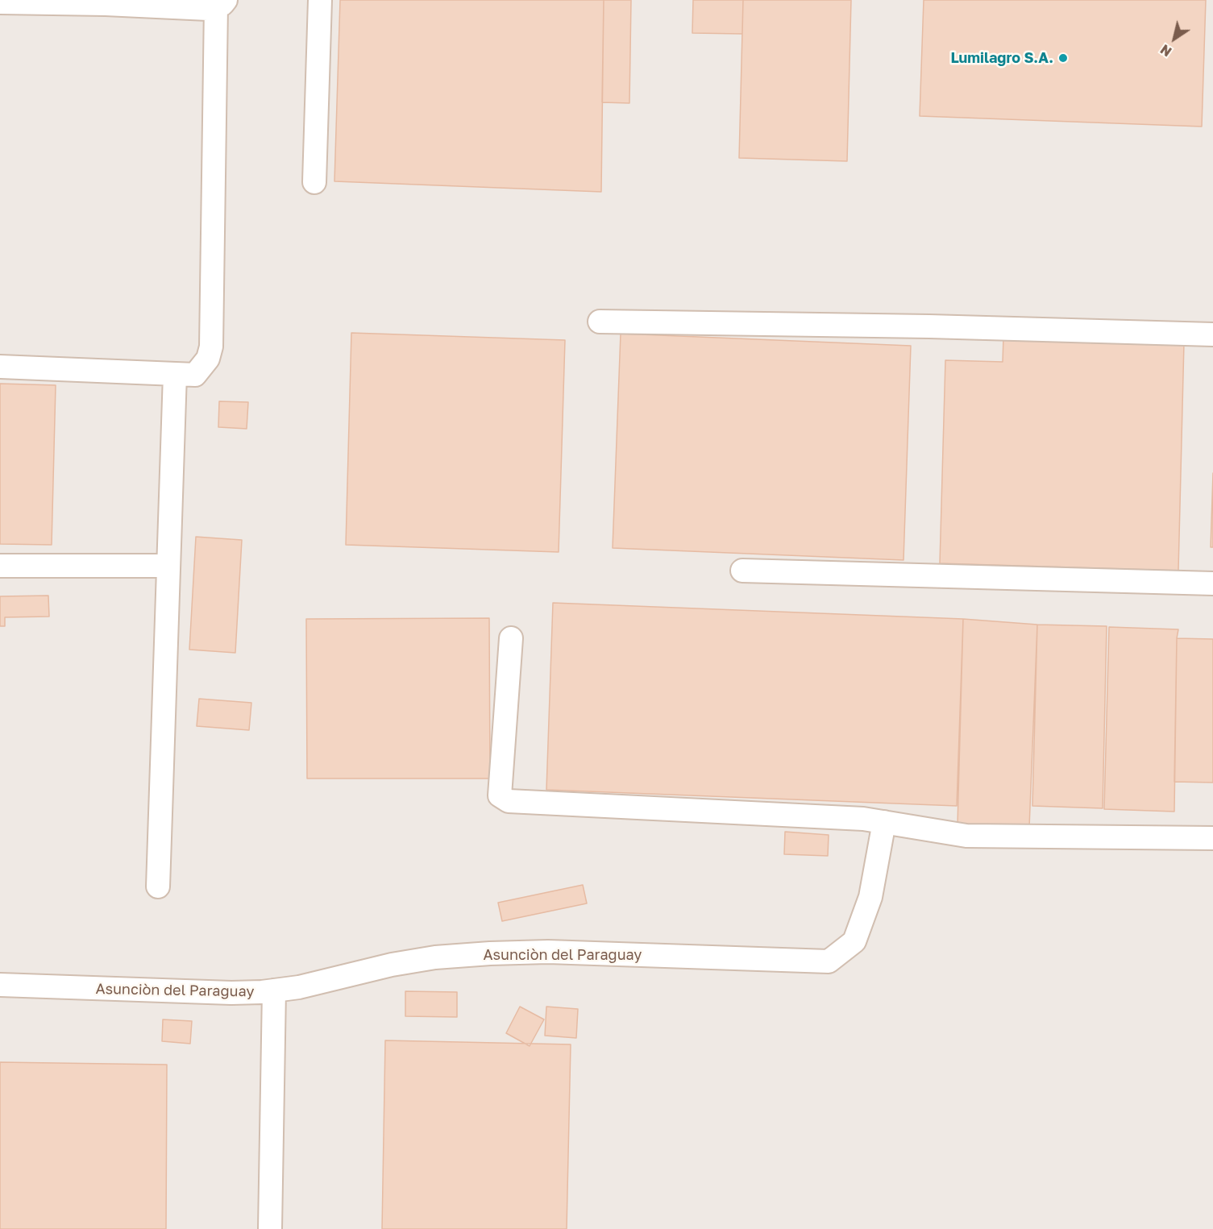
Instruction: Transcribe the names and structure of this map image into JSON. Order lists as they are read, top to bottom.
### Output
{
  "streets": {
    "street": ["Asunciòn del Paraguay"]
  },
  "places": ["Lumilagro S.A."],
  "north": "bottom left"
}
